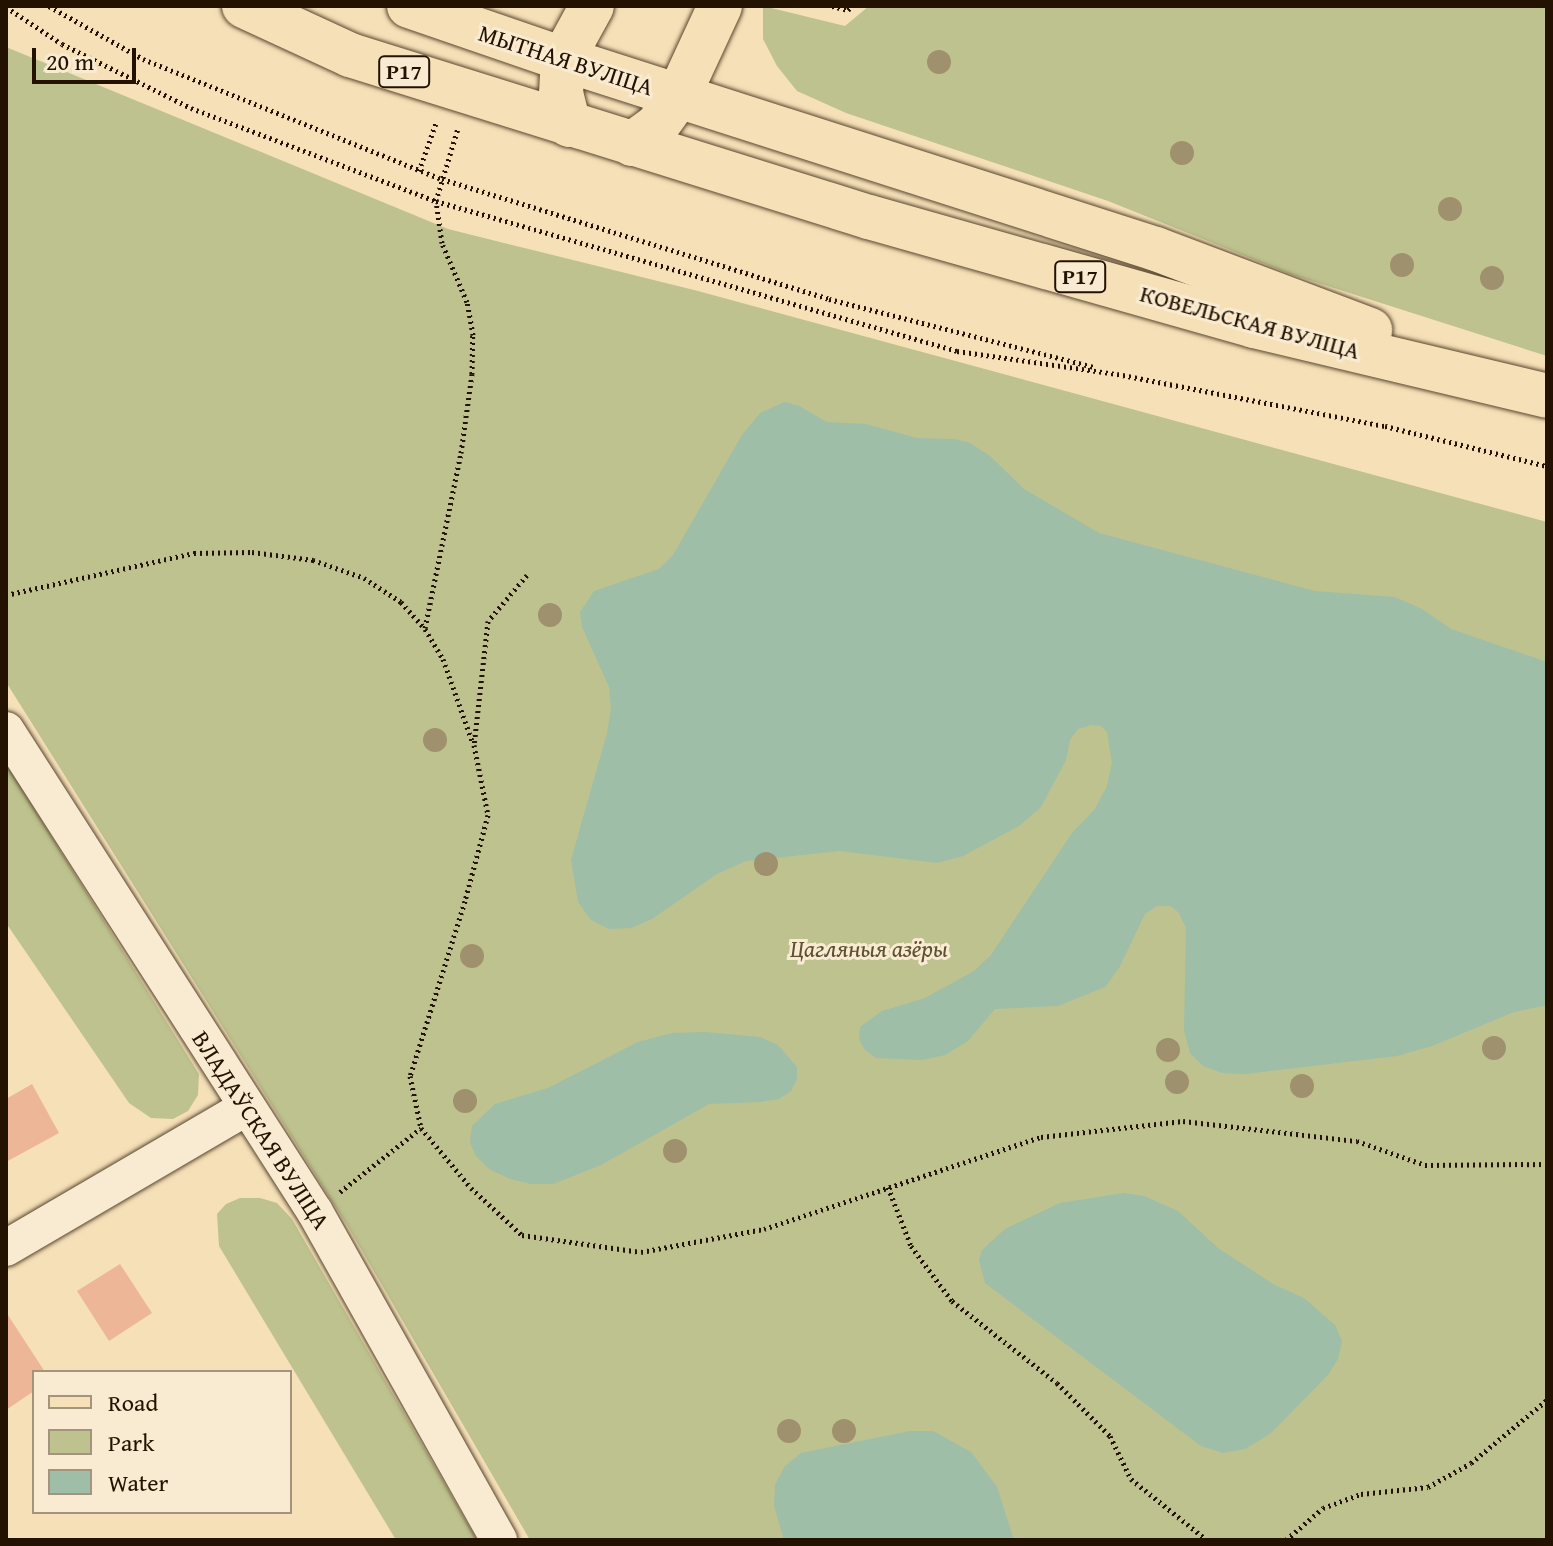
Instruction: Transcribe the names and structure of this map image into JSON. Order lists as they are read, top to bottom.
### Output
{
  "streets": {
    "main road": ["МЫТНАЯ ВУЛІЦА", "Р17", "КОВЕЛЬСКАЯ ВУЛІЦА"],
    "street": ["ВЛАДАЎСКАЯ ВУЛІЦА"]
  },
  "crossings": [
    ["МЫТНАЯ ВУЛІЦА", "Р17"],
    ["Р17", "КОВЕЛЬСКАЯ ВУЛІЦА"]
  ],
  "parks": ["Цагляныя азёры"],
  "legend": ["Road", "Park", "Water"],
  "scale_bar": "20 m"
}
